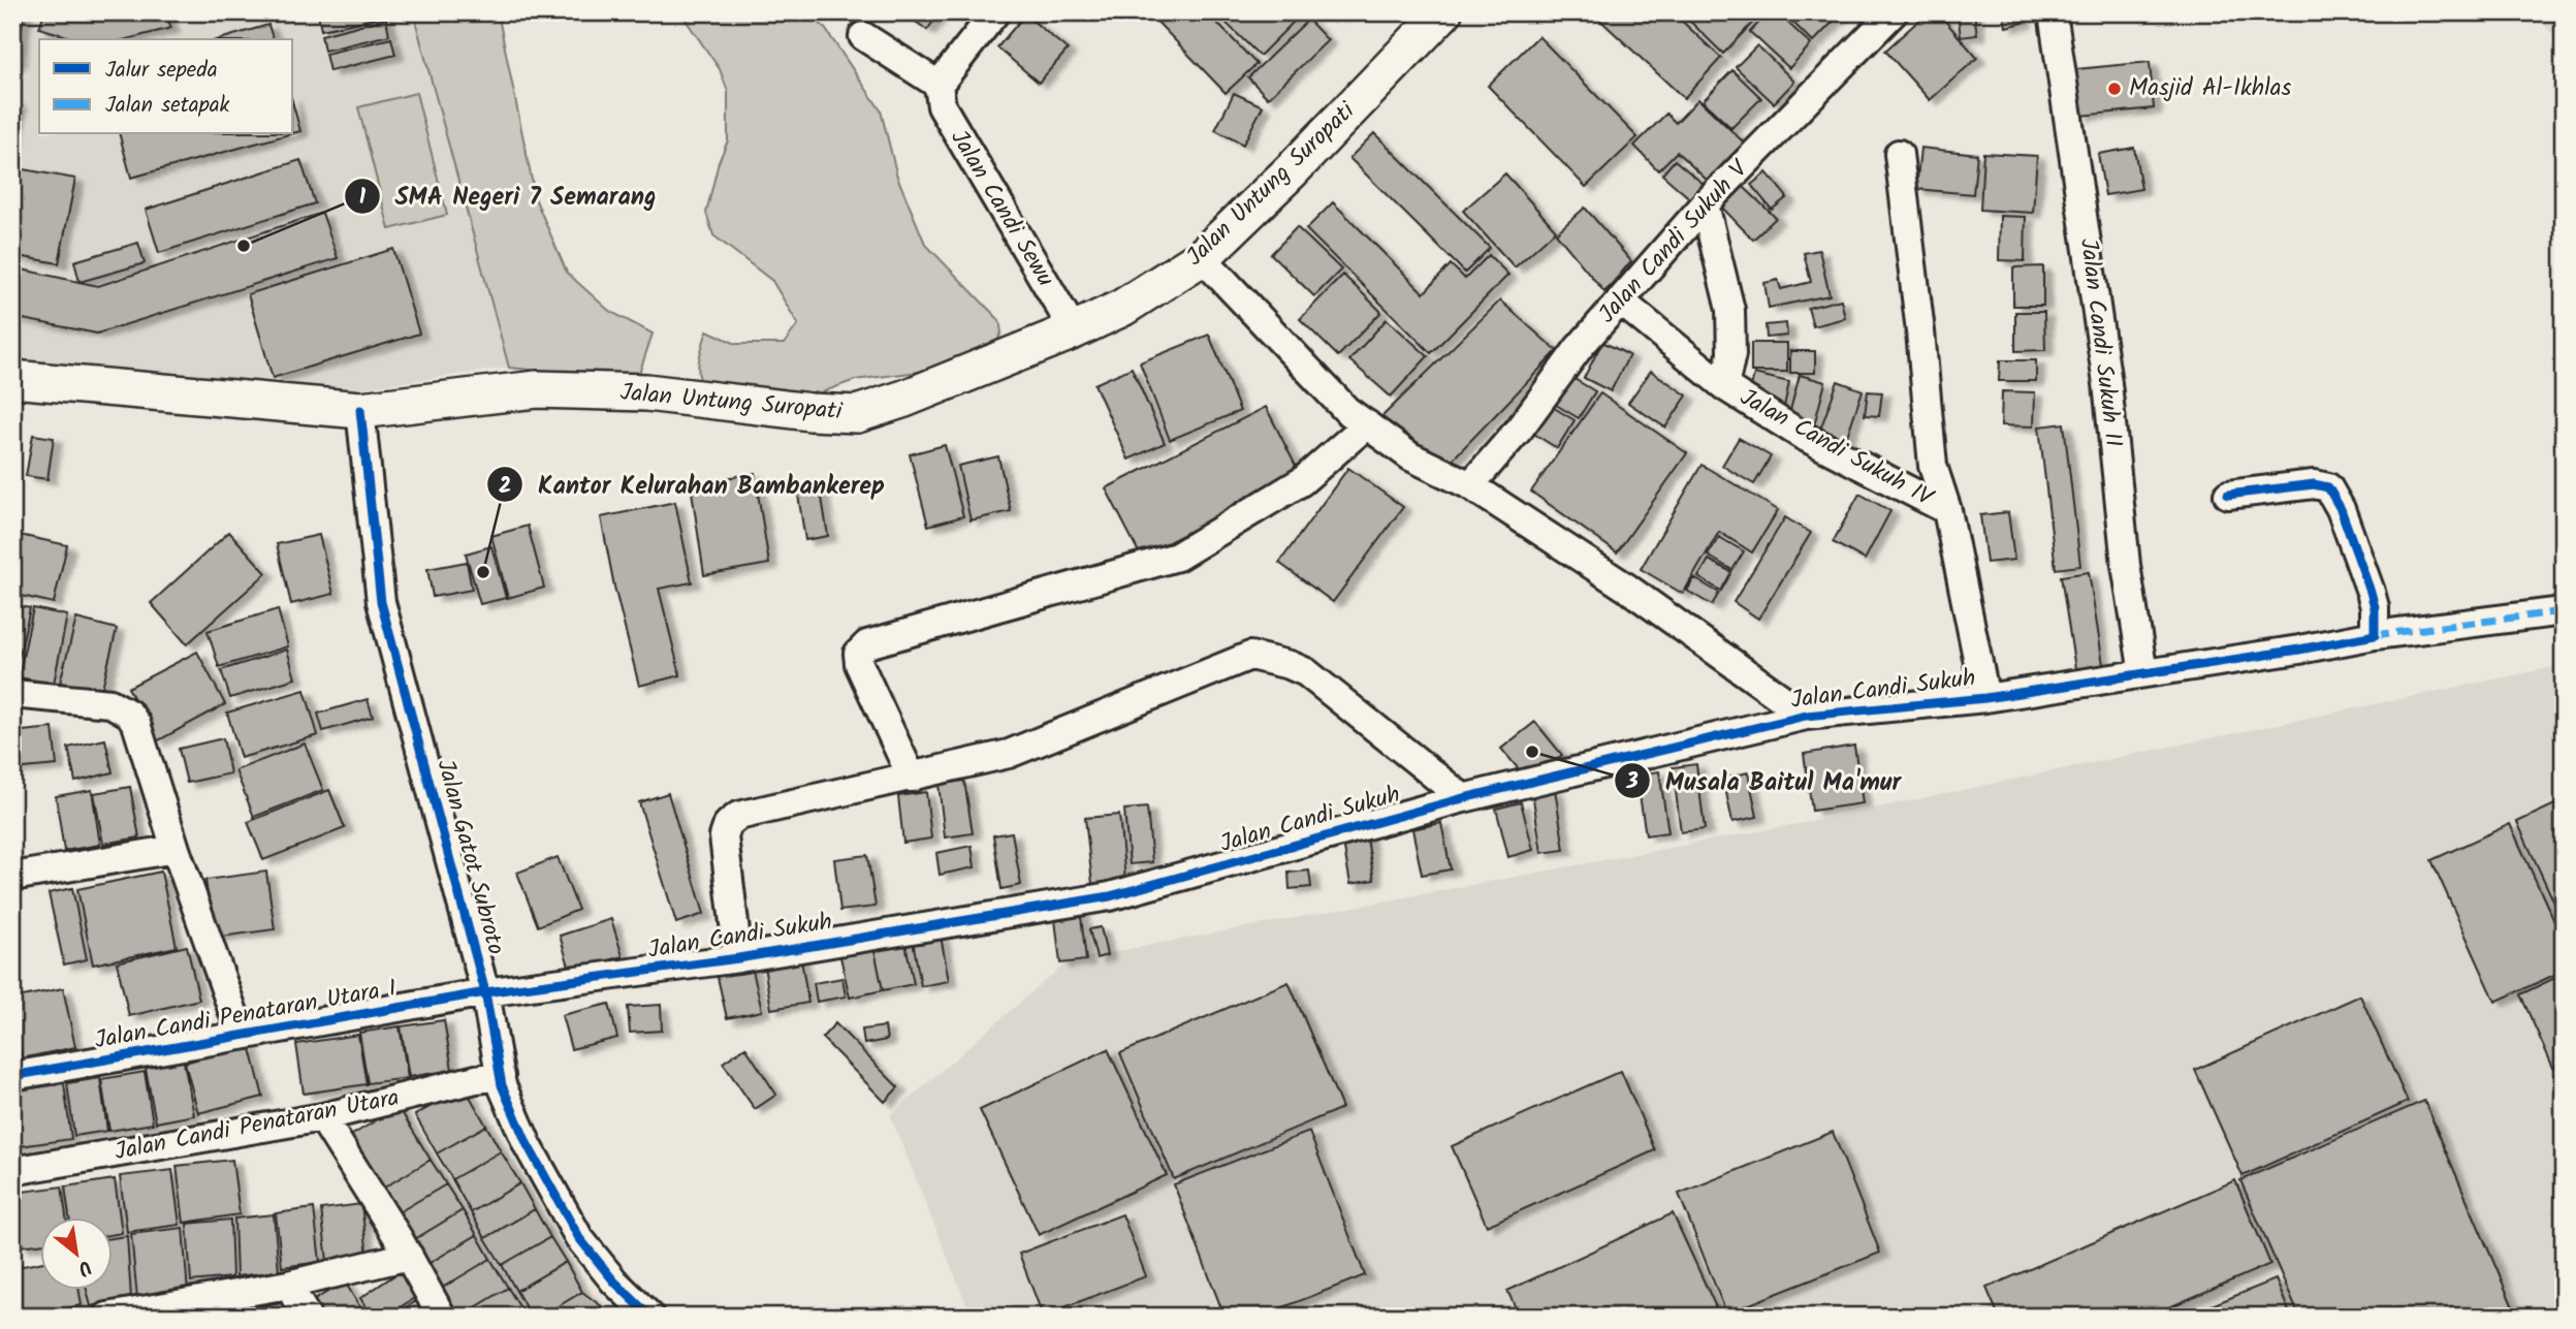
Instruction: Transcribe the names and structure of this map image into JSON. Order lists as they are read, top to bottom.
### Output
{
  "streets": {
    "main road": ["Jalan Untung Suropati"],
    "street": [
      "Jalan Candi Sewu",
      "Jalan Candi Sukuh V",
      "Jalan Candi Sukuh II",
      "Jalan Candi Sukuh IV",
      "Jalan Candi Sukuh",
      "Jalan Gatot Subroto",
      "Jalan Candi Penataran Utara I",
      "Jalan Candi Penataran Utara"
    ]
  },
  "crossings": [
    ["Jalan Untung Suropati", "Jalan Candi Sewu"],
    ["Jalan Untung Suropati", "Jalan Gatot Subroto"],
    ["Jalan Candi Sukuh V", "Jalan Candi Sukuh IV"],
    ["Jalan Candi Sukuh II", "Jalan Candi Sukuh"],
    ["Jalan Candi Sukuh", "Jalan Gatot Subroto"],
    ["Jalan Candi Sukuh", "Jalan Candi Penataran Utara I"],
    ["Jalan Gatot Subroto", "Jalan Candi Penataran Utara I"],
    ["Jalan Gatot Subroto", "Jalan Candi Penataran Utara"]
  ],
  "places": [
    "Masjid Al-Ikhlas",
    "SMA Negeri 7 Semarang",
    "Kantor Kelurahan Bambankerep",
    "Musala Baitul Ma'mur"
  ],
  "legend": ["Jalur sepeda", "Jalan setapak"],
  "north": "bottom right"
}
